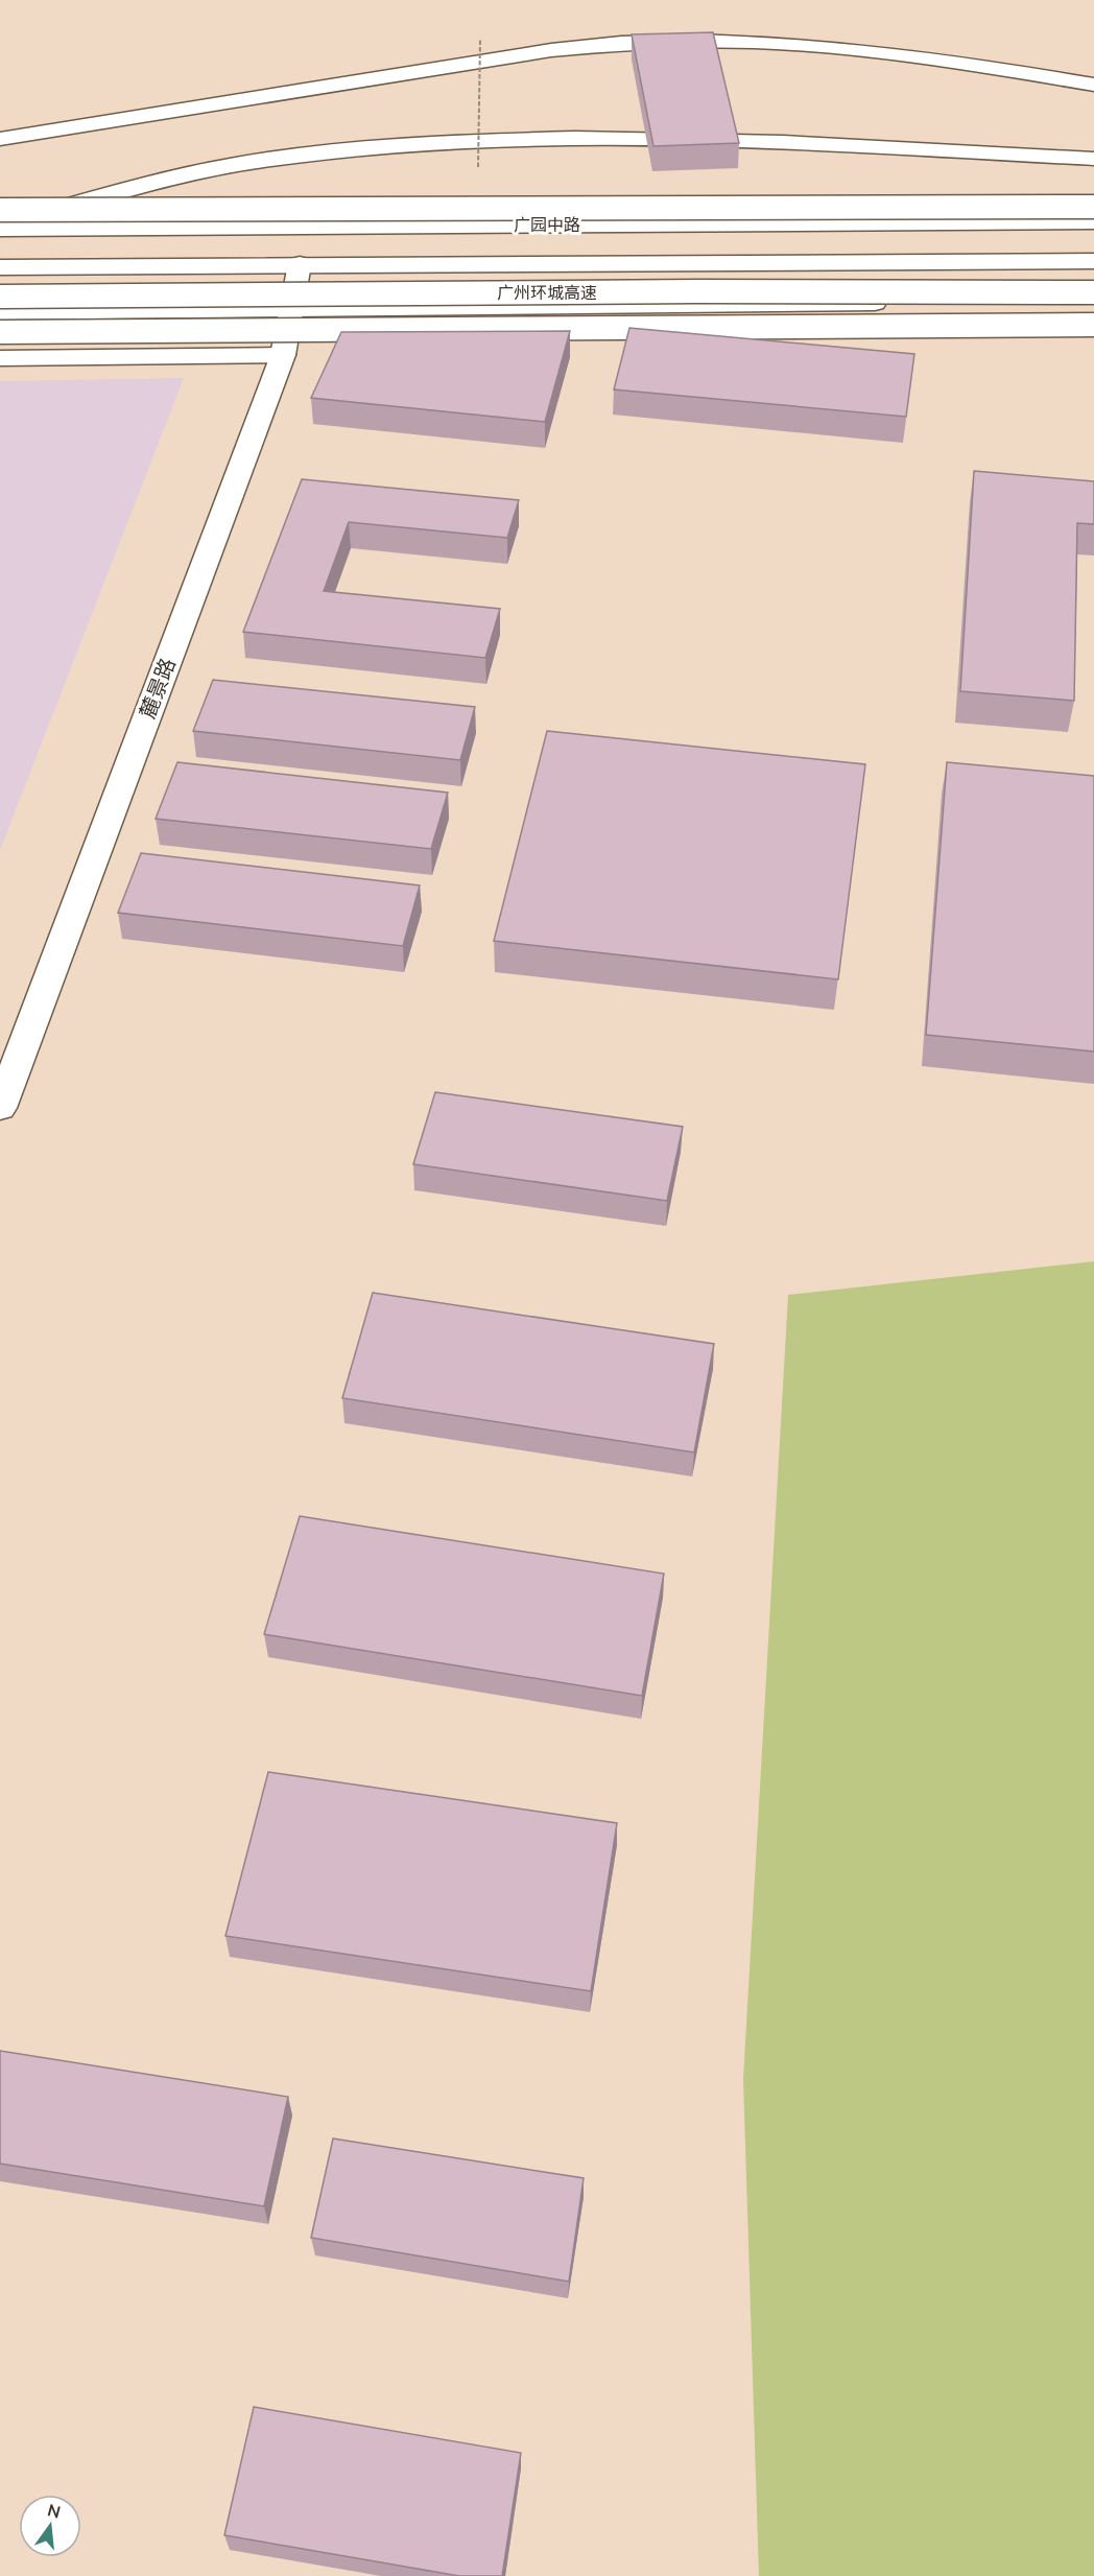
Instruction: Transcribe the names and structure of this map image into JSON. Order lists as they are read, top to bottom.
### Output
{
  "streets": {
    "main road": ["广园中路", "广州环城高速", "麓景路"]
  },
  "crossings": [
    ["广园中路", "麓景路"]
  ],
  "north": "top"
}
